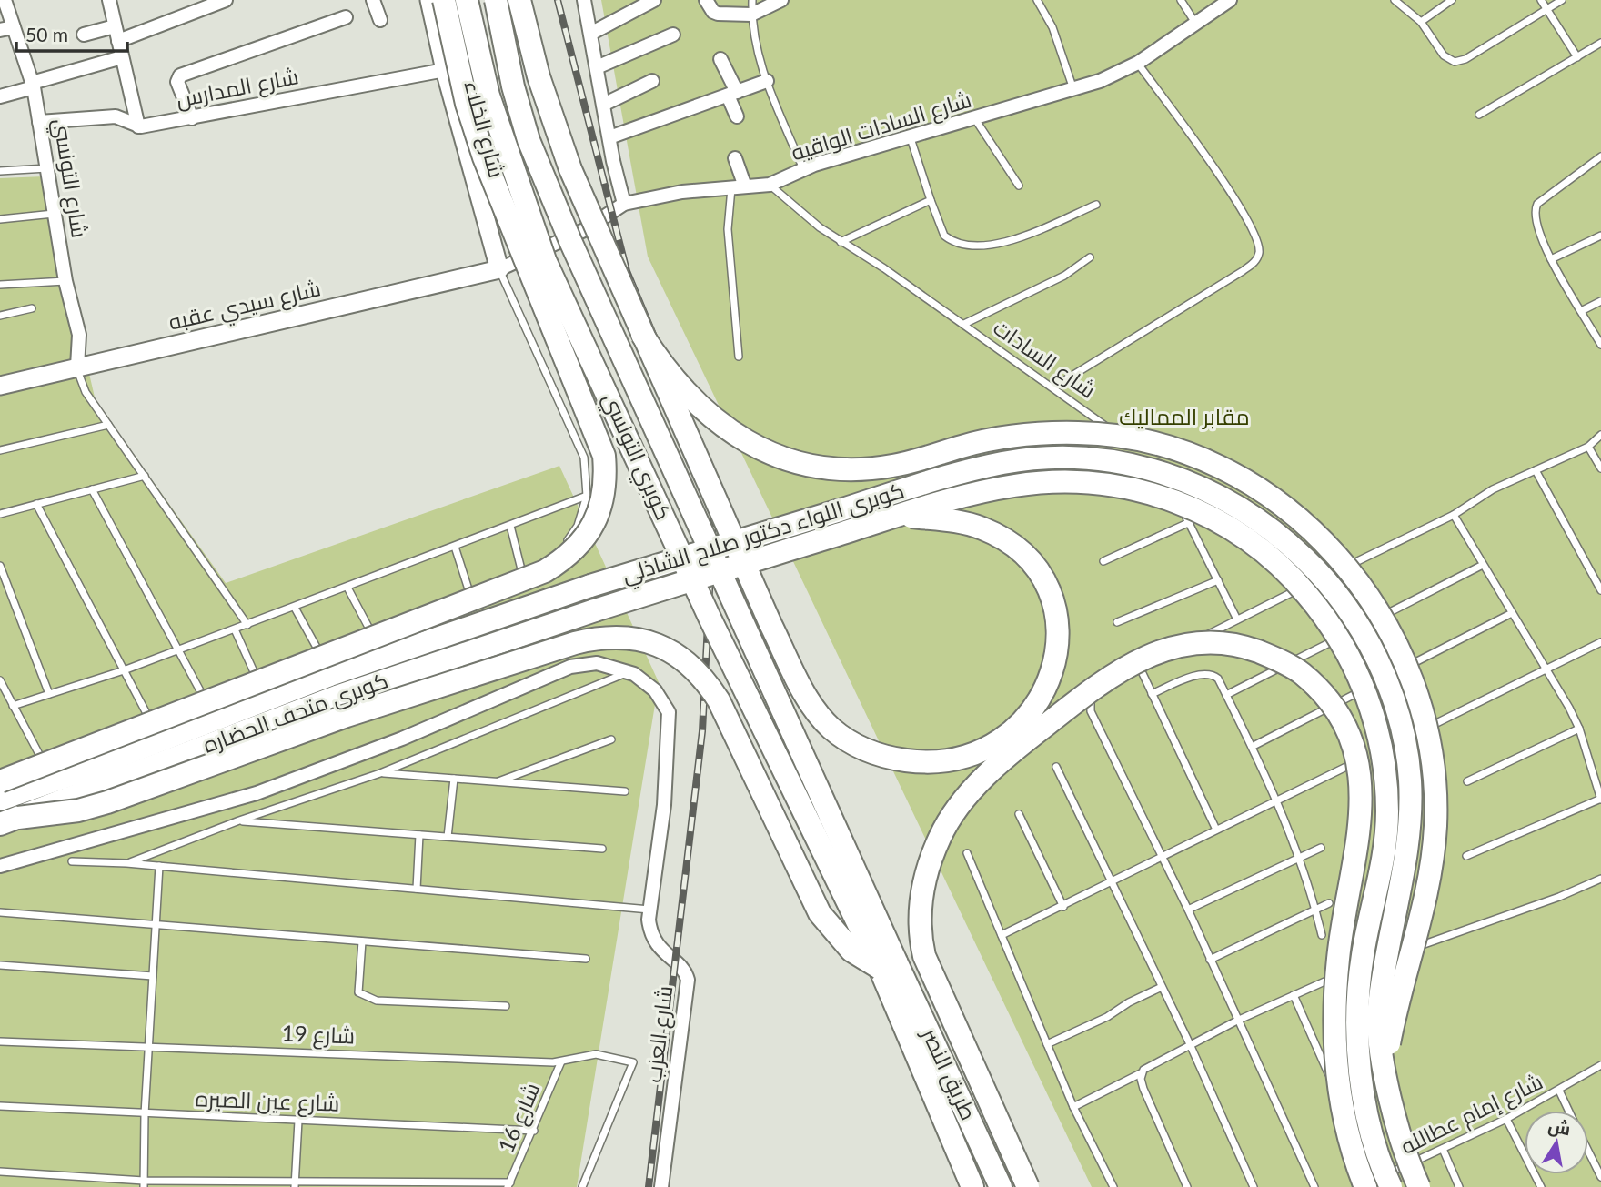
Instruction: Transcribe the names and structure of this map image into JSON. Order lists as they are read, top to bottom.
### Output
{
  "streets": {
    "highway": [
      "كوبري التونسي",
      "كوبرى اللواء دكتور صلاح الشاذلي",
      "كوبرى متحف الحضاره",
      "طريق النصر"
    ],
    "street": [
      "شارع المدارس",
      "شارع السادات الواقيه",
      "شارع الخلاء",
      "شارع التونسي",
      "شارع سيدي عقبه",
      "شارع العزب"
    ],
    "lane": [
      "شارع السادات",
      "شارع 19",
      "شارع عين الصيره",
      "شارع إمام عطالله",
      "شارع 16"
    ]
  },
  "crossings": [
    ["شارع المدارس", "شارع الخلاء"],
    ["شارع المدارس", "شارع التونسي"],
    ["شارع السادات الواقيه", "شارع الخلاء"],
    ["شارع السادات الواقيه", "شارع سيدي عقبه"],
    ["شارع السادات الواقيه", "شارع السادات"],
    ["شارع الخلاء", "شارع سيدي عقبه"],
    ["شارع التونسي", "شارع سيدي عقبه"],
    ["كوبري التونسي", "طريق النصر"],
    ["كوبرى اللواء دكتور صلاح الشاذلي", "كوبرى متحف الحضاره"],
    ["كوبرى اللواء دكتور صلاح الشاذلي", "شارع إمام عطالله"],
    ["شارع 19", "شارع 16"],
    ["شارع عين الصيره", "شارع 16"]
  ],
  "parks": ["مقابر المماليك"],
  "scale_bar": "50 m",
  "north": "top"
}
